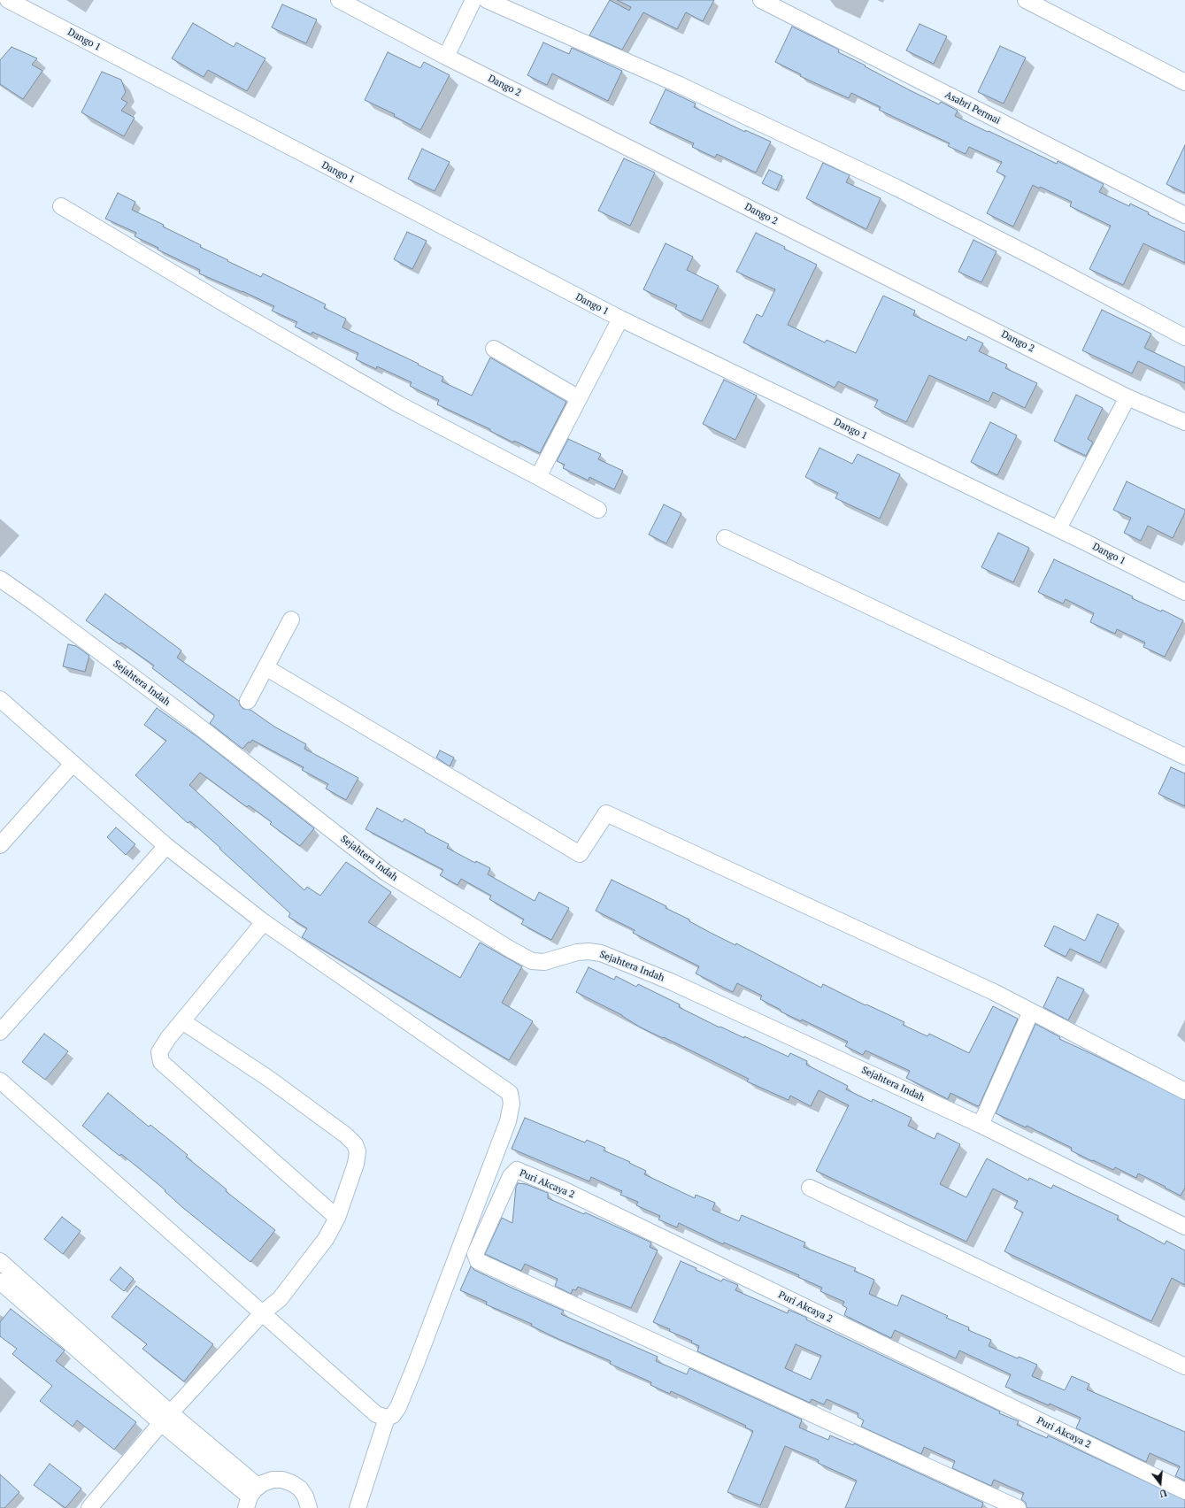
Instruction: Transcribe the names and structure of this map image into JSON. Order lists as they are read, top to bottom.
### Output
{
  "streets": {
    "street": [
      "Dango 1",
      "Dango 2",
      "Asabri Permai",
      "Sejahtera Indah",
      "Puri Akcaya 2"
    ]
  },
  "north": "bottom"
}
